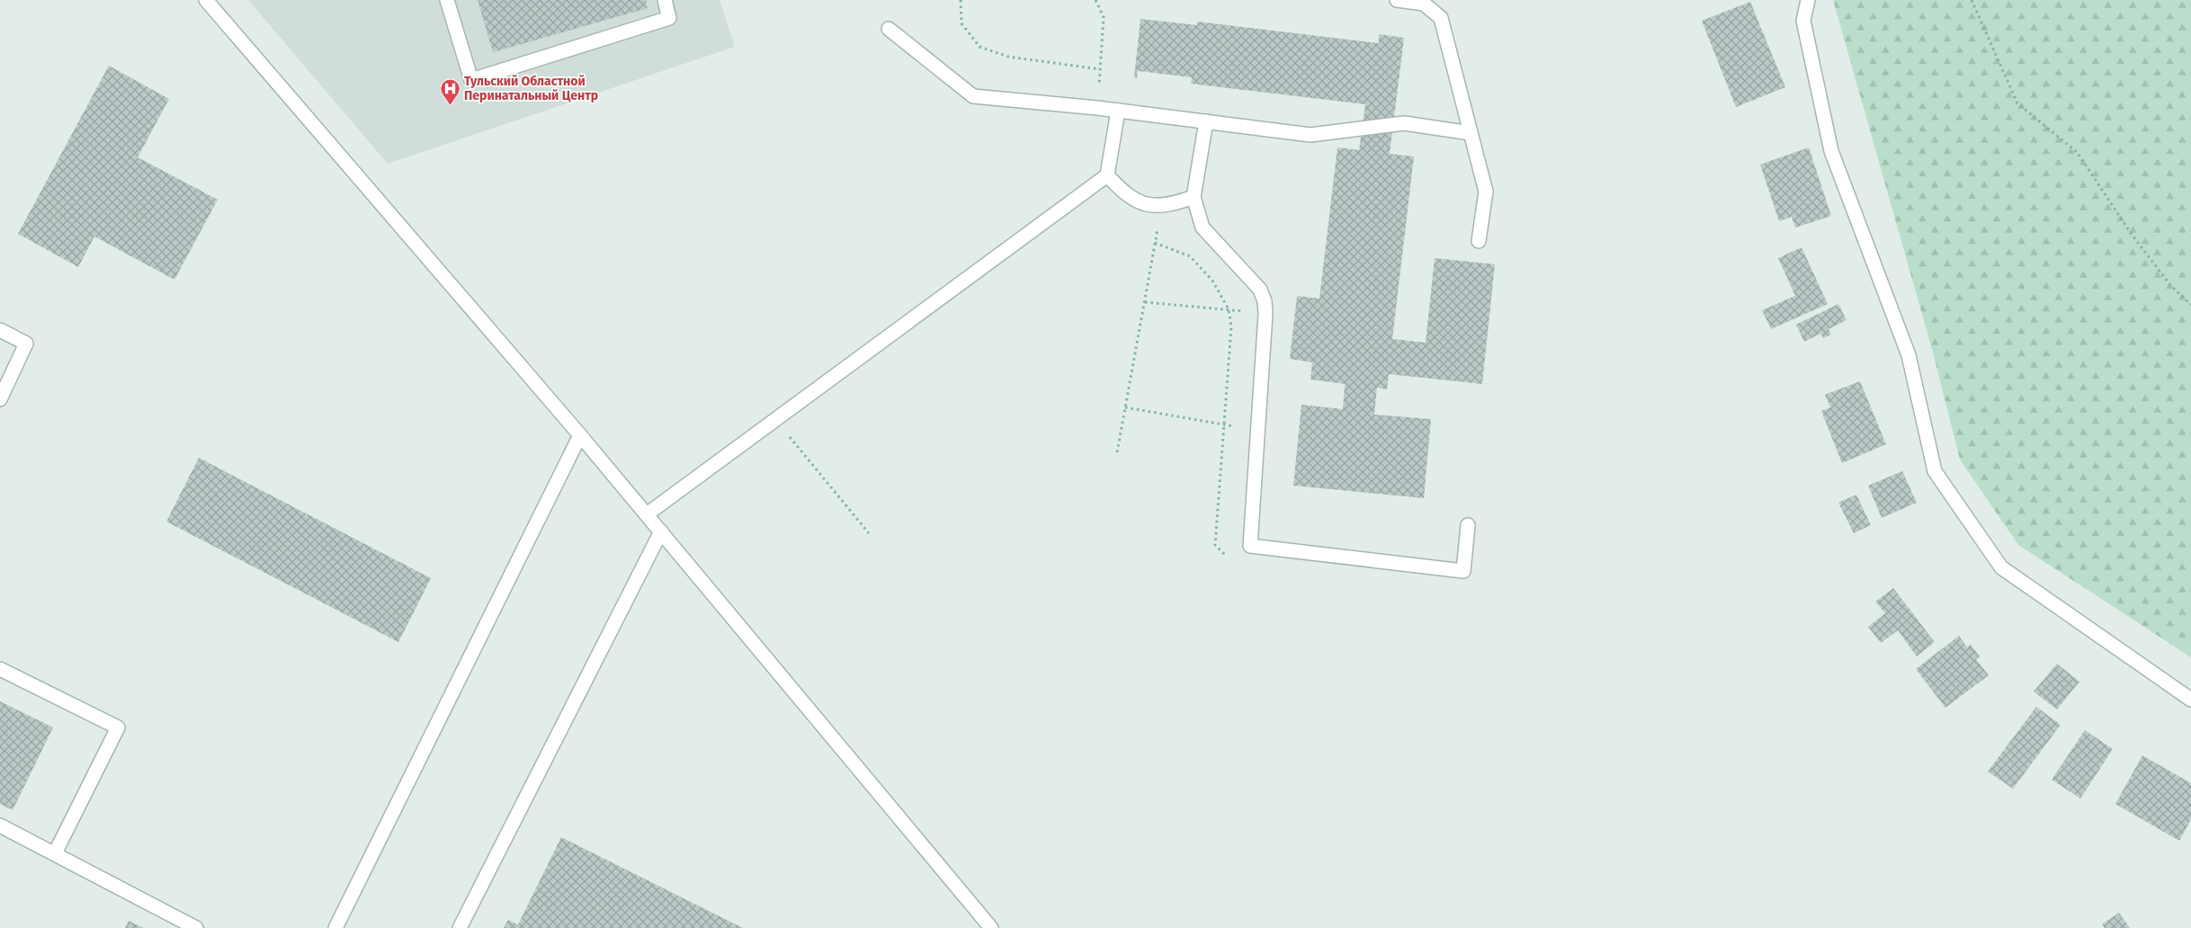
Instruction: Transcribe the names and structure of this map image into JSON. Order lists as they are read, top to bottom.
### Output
{
  "places": {
    "hospital": ["Тульский Областной Перинатальный Центр"]
  }
}
